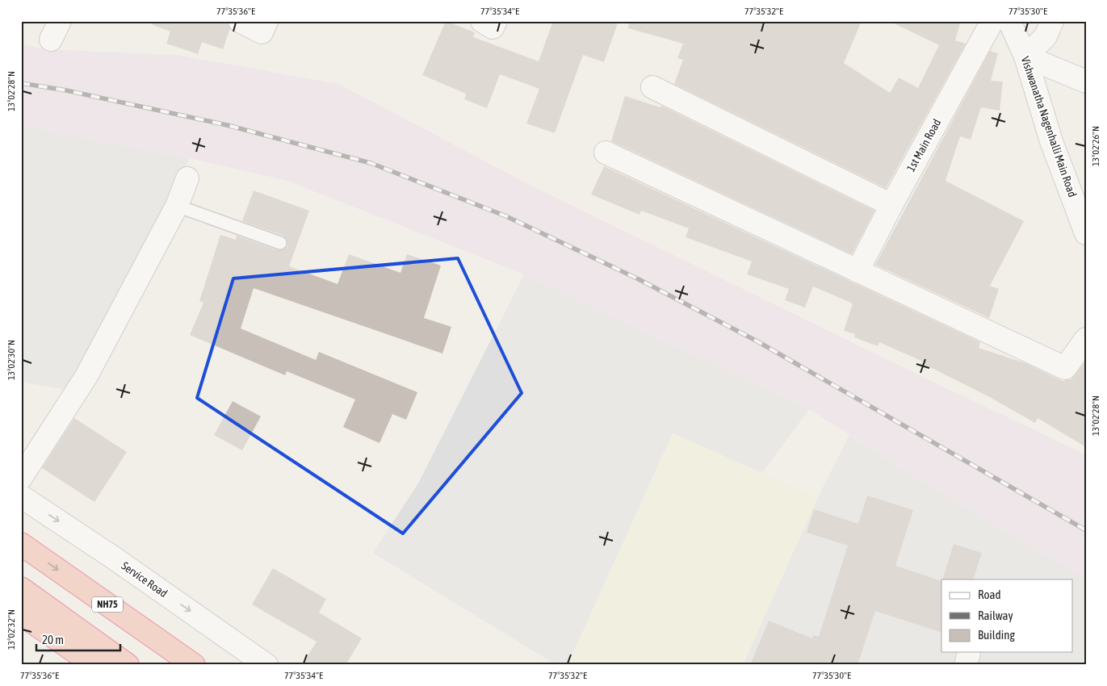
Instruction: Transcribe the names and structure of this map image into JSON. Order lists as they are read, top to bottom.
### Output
{
  "streets": {
    "highway": ["NH75"],
    "street": ["Vishwanatha Nagenhalli Main Road", "1st Main Road", "Service Road"]
  },
  "one_way": ["Service Road"],
  "legend": ["Road", "Railway", "Building"],
  "scale_bar": "20 m",
  "coordinates": [
    "77°35'36\"E",
    "77°35'34\"E",
    "77°35'32\"E",
    "77°35'30\"E",
    "13°02'28\"N",
    "13°02'26\"N",
    "13°02'30\"N",
    "13°02'32\"N"
  ]
}
